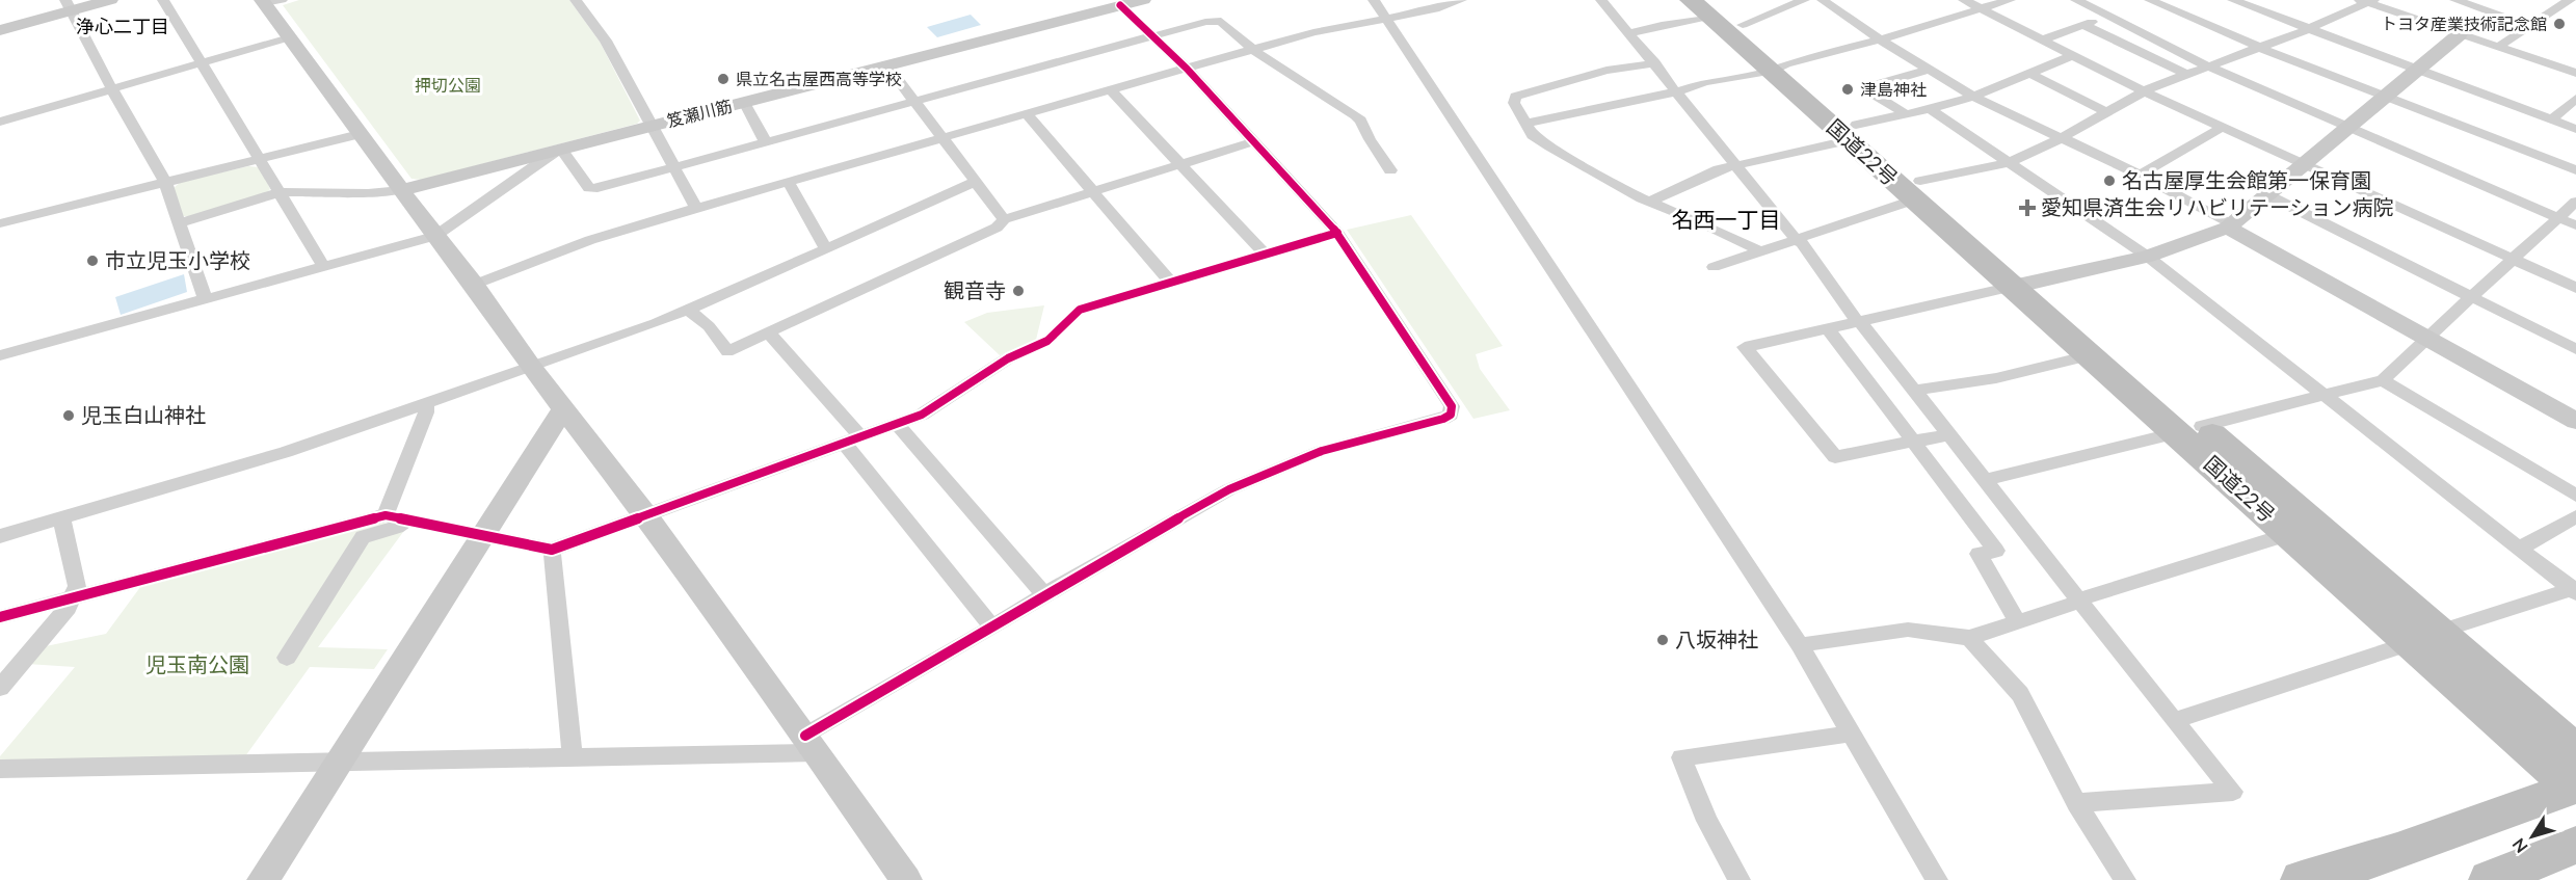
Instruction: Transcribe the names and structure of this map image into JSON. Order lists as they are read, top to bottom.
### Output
{
  "streets": {
    "highway": ["国道22号"],
    "street": ["笈瀬川筋"]
  },
  "districts": ["浄心二丁目", "名西一丁目"],
  "parks": ["押切公園", "児玉南公園"],
  "places": {
    "other": [
      "トヨタ産業技術記念館",
      "県立名古屋西高等学校",
      "津島神社",
      "名古屋厚生会館第一保育園",
      "市立児玉小学校",
      "観音寺",
      "児玉白山神社",
      "八坂神社"
    ],
    "health": ["愛知県済生会リハビリテーション病院"]
  },
  "north": "bottom left"
}
